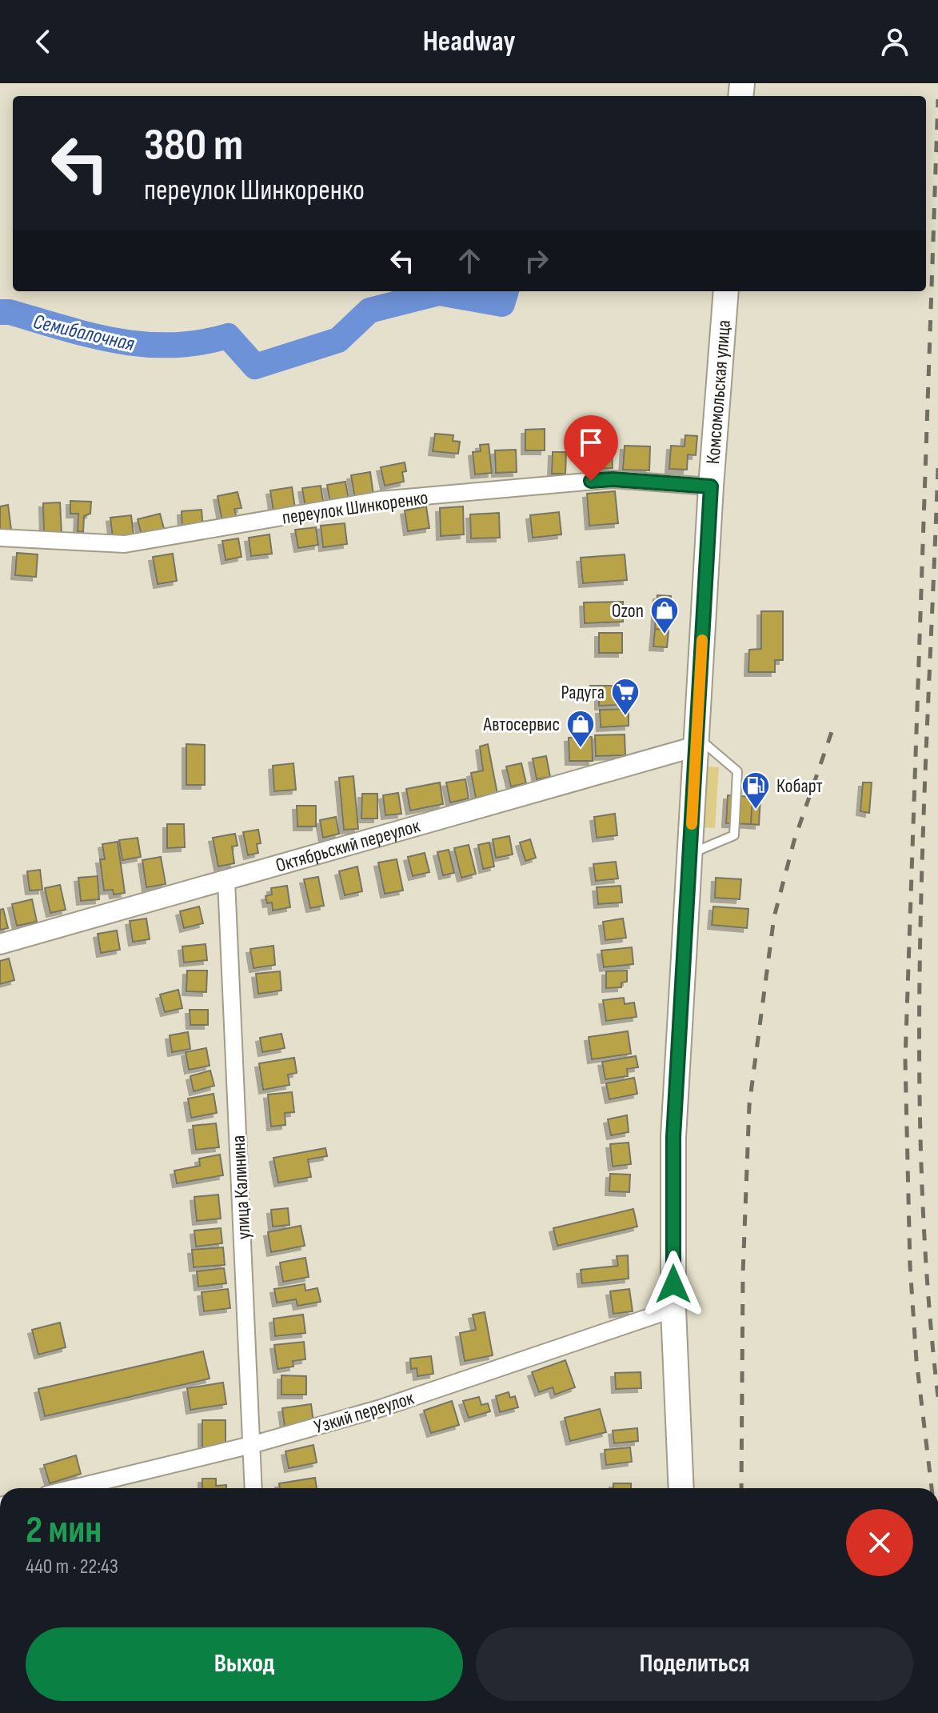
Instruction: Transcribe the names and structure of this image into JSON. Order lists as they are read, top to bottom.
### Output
{
  "streets": {
    "main road": ["Комсомольская улица"],
    "street": [
      "переулок Шинкоренко",
      "Октябрьский переулок",
      "улица Калинина",
      "Узкий переулок"
    ]
  },
  "crossings": [
    ["Комсомольская улица", "переулок Шинкоренко"],
    ["Комсомольская улица", "Октябрьский переулок"],
    ["Комсомольская улица", "Узкий переулок"],
    ["Октябрьский переулок", "улица Калинина"],
    ["улица Калинина", "Узкий переулок"]
  ],
  "water": ["Семибалочная"],
  "places": {
    "shop": ["Ozon", "Автосервис"],
    "supermarket": ["Радуга"],
    "fuel station": ["Кобарт"]
  },
  "page": {
    "header": "Headway",
    "turn": ["380 m", "переулок Шинкоренко"],
    "heading": ["2 мин", "440 m · 22:43"],
    "buttons": ["Выход", "Поделиться"]
  }
}
